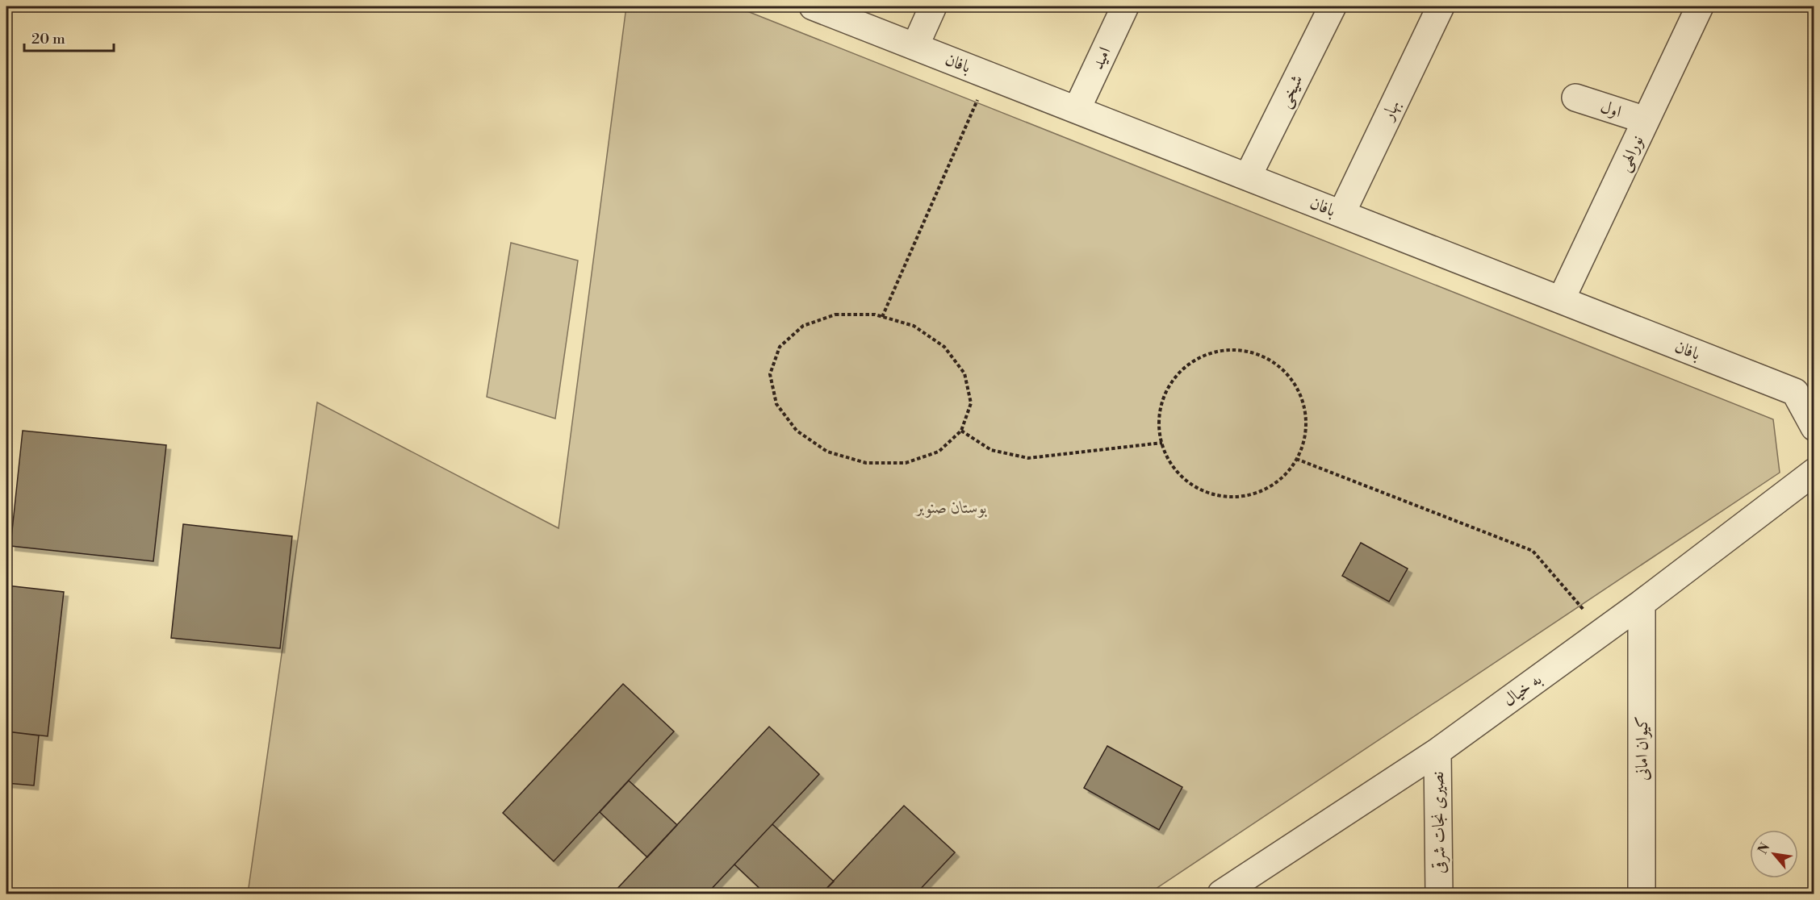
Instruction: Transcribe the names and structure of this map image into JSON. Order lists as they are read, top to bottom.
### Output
{
  "streets": {
    "street": [
      "امید",
      "بافان",
      "شیخی",
      "اول",
      "بهار",
      "نورالهی",
      "به خیال",
      "کیوان امانی",
      "نصیری نجات شرقی"
    ]
  },
  "crossings": [
    ["امید", "بافان"],
    ["بافان", "شیخی"],
    ["بافان", "بهار"],
    ["بافان", "نورالهی"],
    ["اول", "نورالهی"],
    ["به خیال", "کیوان امانی"],
    ["به خیال", "نصیری نجات شرقی"]
  ],
  "parks": ["بوستان صنوبر"],
  "scale_bar": "20 m",
  "north": "top left"
}
